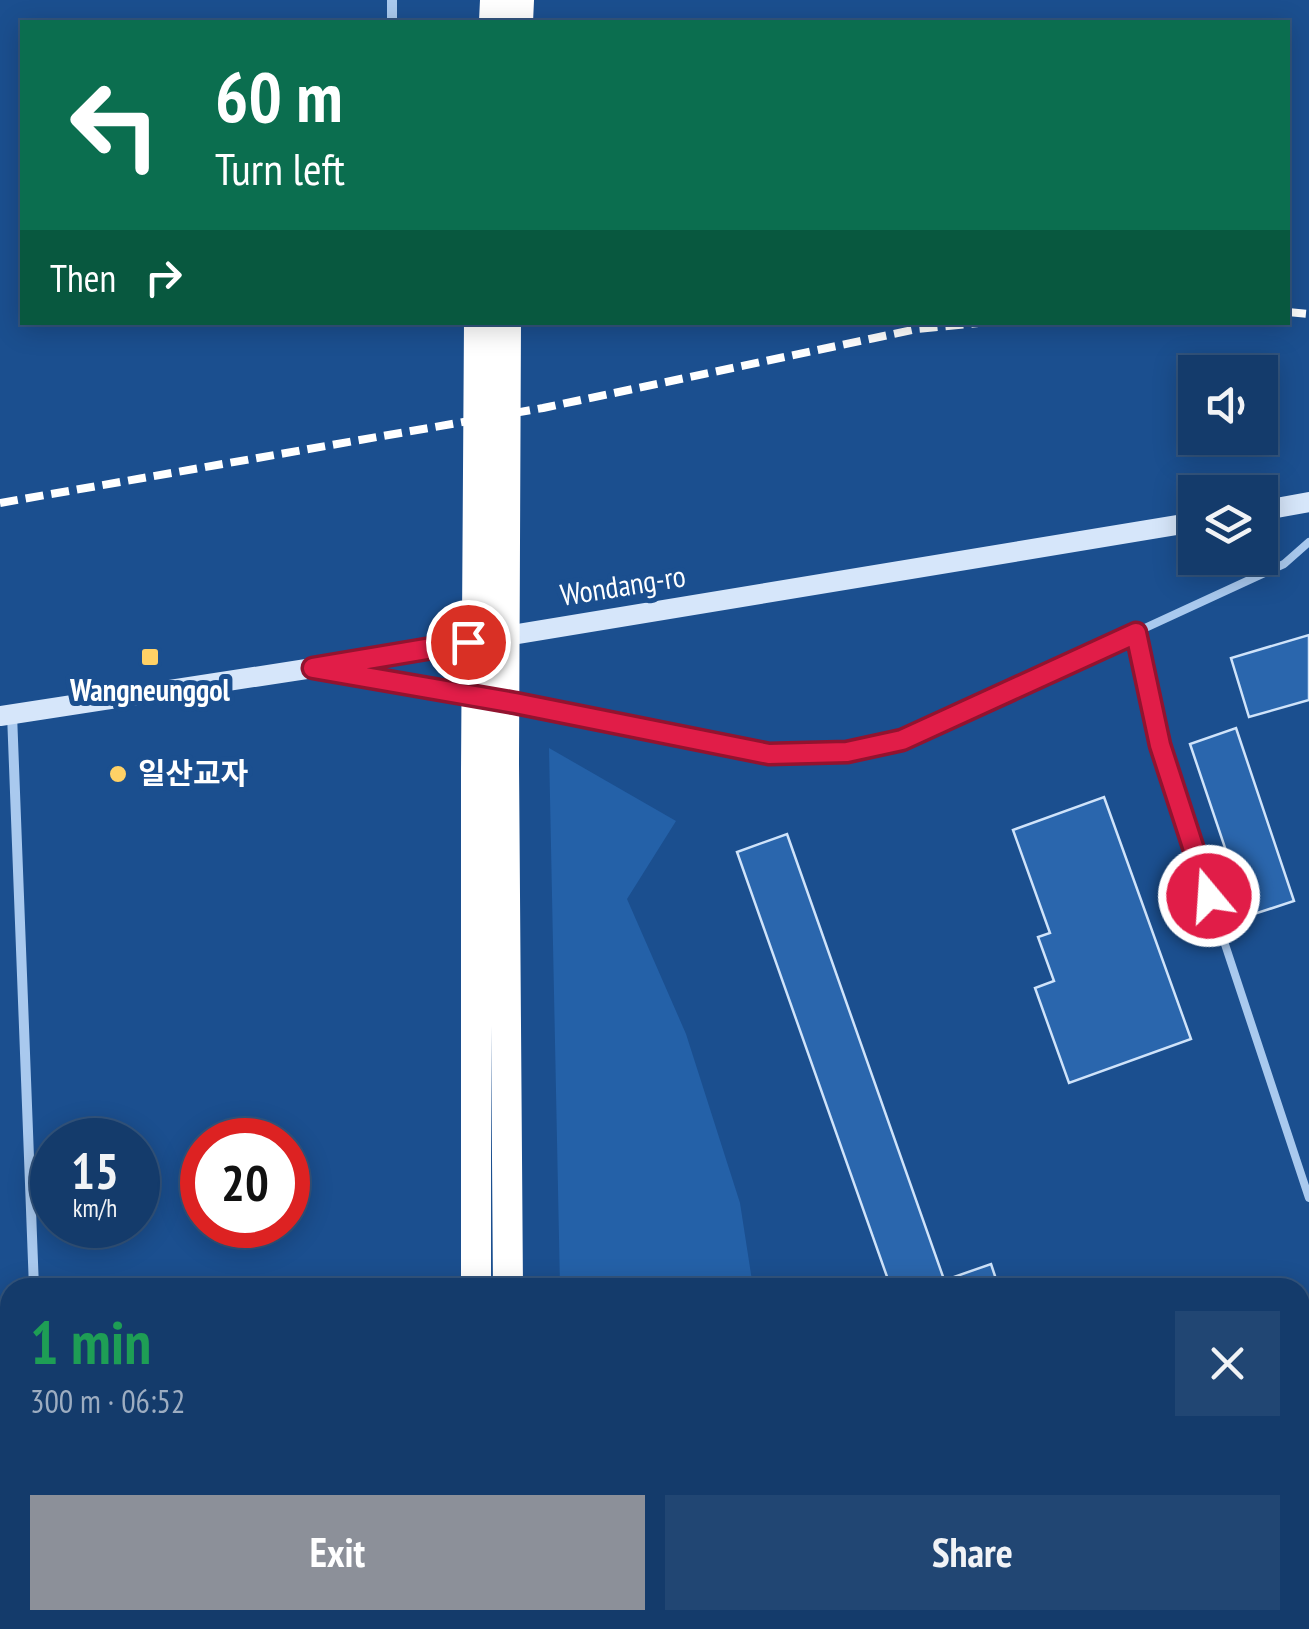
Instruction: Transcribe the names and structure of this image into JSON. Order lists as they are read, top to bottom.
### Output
{
  "streets": {
    "main road": ["Wondang-ro"]
  },
  "places": {
    "transit": ["Wangneunggol"],
    "other": ["일산교자"]
  },
  "page": {
    "turn": ["60 m", "Turn left"],
    "then": "Then",
    "speed": "15 km/h",
    "limit": "20",
    "heading": ["1 min", "300 m · 06:52"],
    "buttons": ["Exit", "Share"]
  }
}
